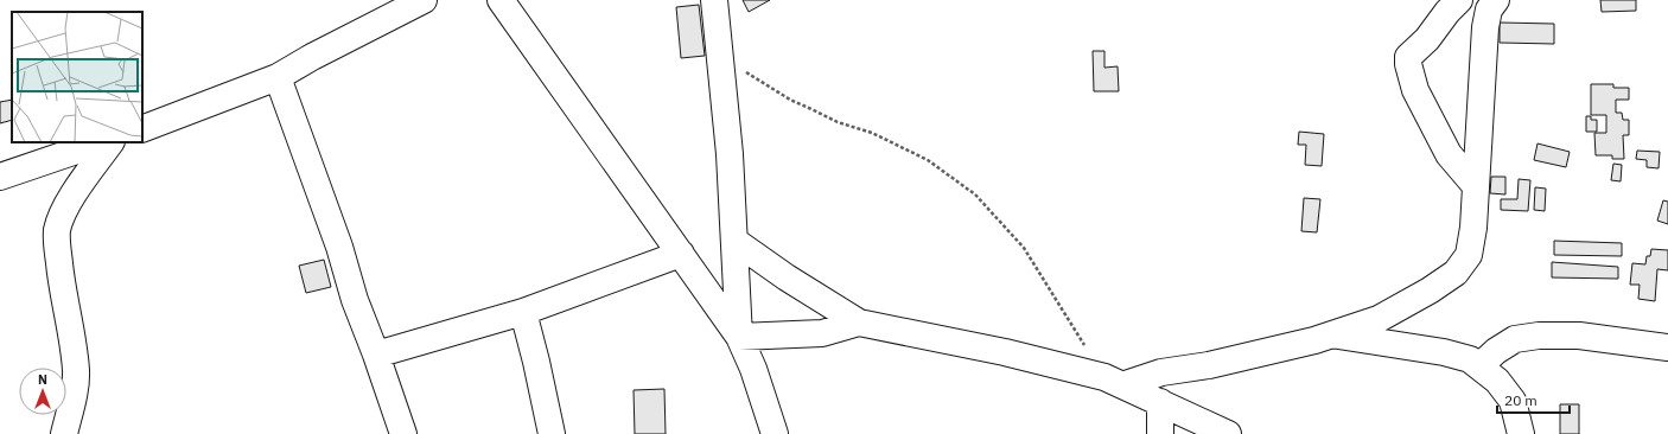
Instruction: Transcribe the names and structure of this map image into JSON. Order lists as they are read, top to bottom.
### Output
{
  "scale_bar": "20 m",
  "north": "top"
}
